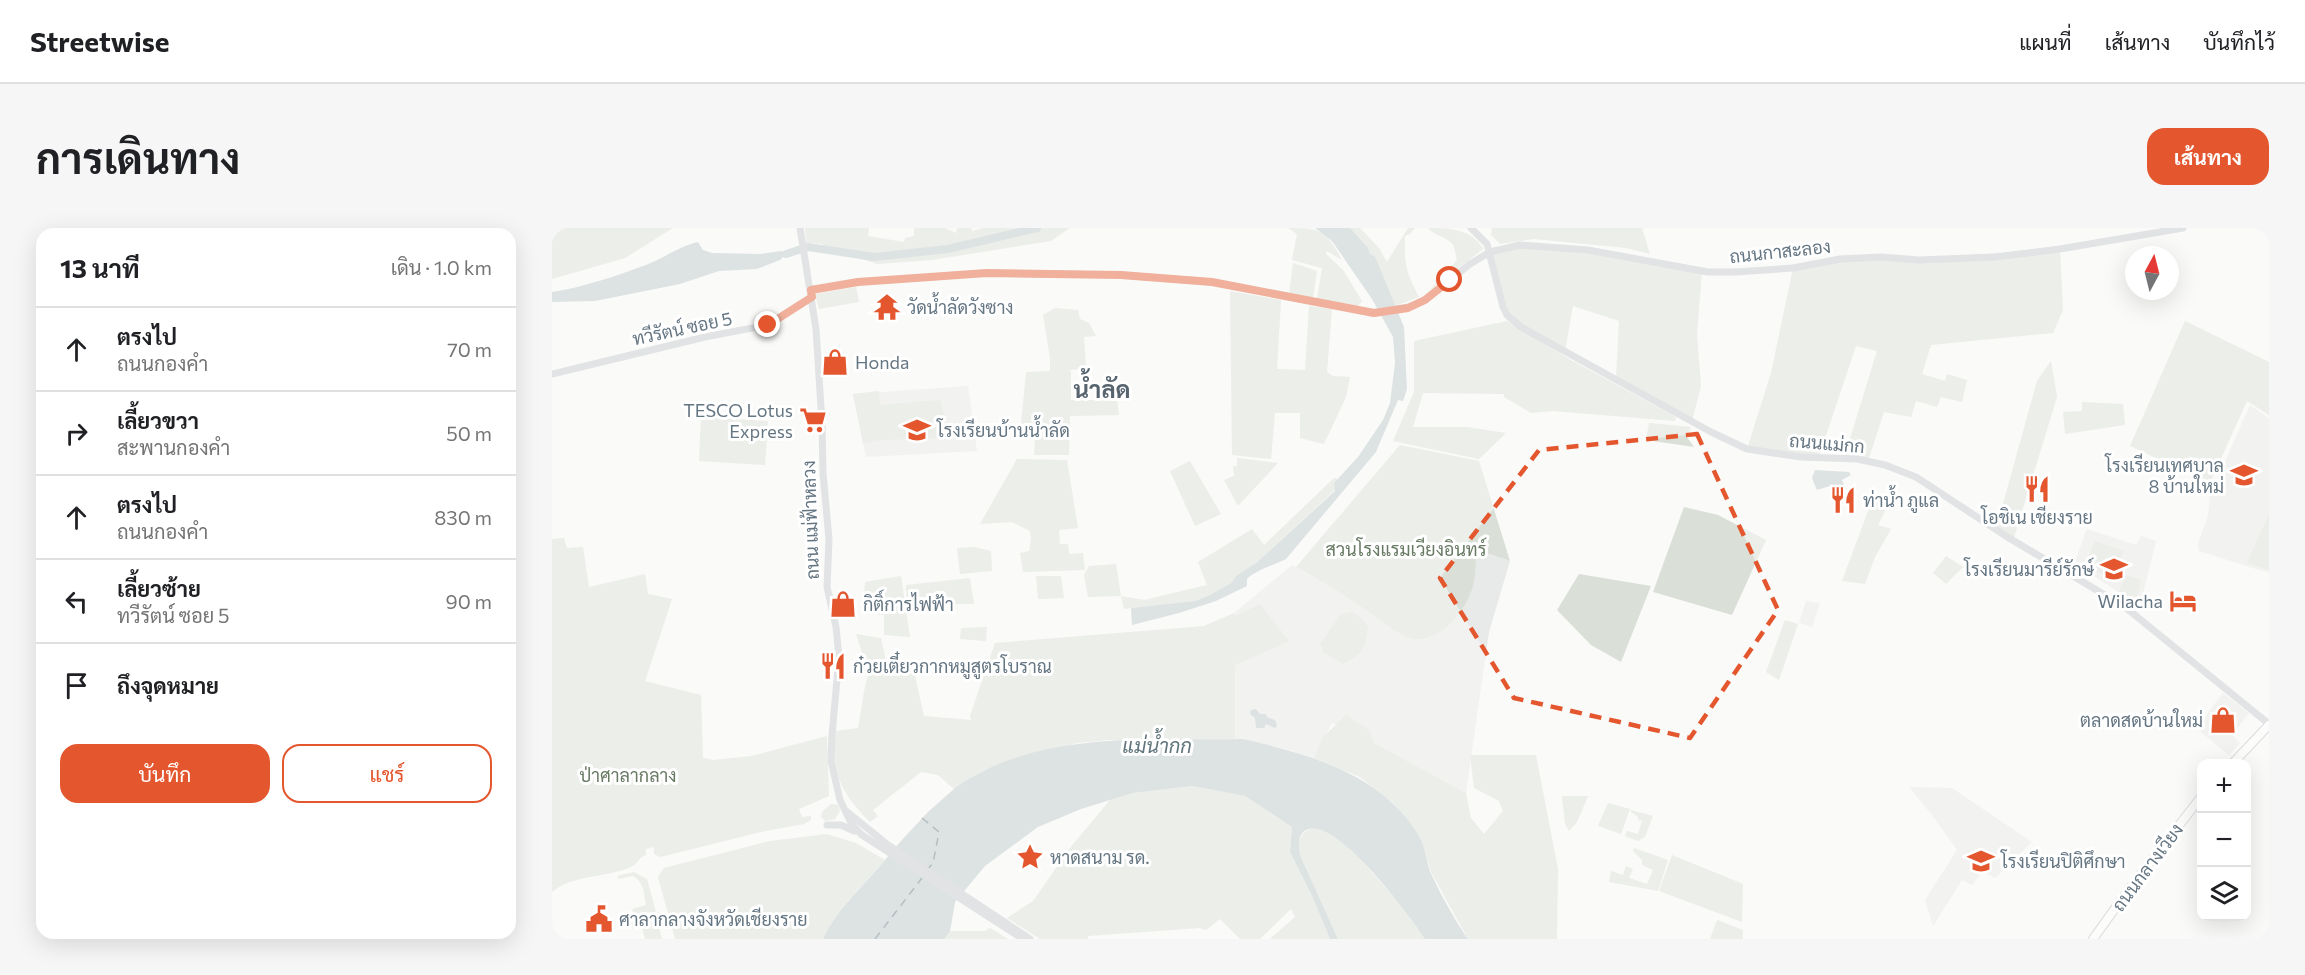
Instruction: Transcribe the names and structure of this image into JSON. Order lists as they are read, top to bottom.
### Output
{
  "streets": {
    "main road": ["ถนนกลางเวียง"],
    "street": [
      "ถนนกาสะลอง",
      "ทวีรัตน์ ซอย 5",
      "ถนนแม่กก",
      "ถนน แม่ฟ้าหลวง"
    ]
  },
  "crossings": [
    ["ถนนกาสะลอง", "ถนนแม่กก"],
    ["ทวีรัตน์ ซอย 5", "ถนน แม่ฟ้าหลวง"]
  ],
  "districts": ["น้ำลัด"],
  "water": ["แม่น้ำกก"],
  "parks": ["สวนโรงแรมเวียงอินทร์", "ป่าศาลากลาง"],
  "places": {
    "temple": ["วัดน้ำลัดวังซาง"],
    "shop": ["Honda", "กิติ์การไฟฟ้า", "ตลาดสดบ้านใหม่"],
    "supermarket": ["TESCO Lotus Express"],
    "school or university": [
      "โรงเรียนบ้านน้ำลัด",
      "โรงเรียนเทศบาล 8 บ้านใหม่",
      "โรงเรียนมารีย์รักษ์",
      "โรงเรียนปิติศึกษา"
    ],
    "restaurant": ["โอชิเน เชียงราย", "ท่าน้ำ ภูแล", "ก๋วยเตี๋ยวกากหมูสูตรโบราณ"],
    "hotel": ["Wilacha"],
    "place": ["หาดสนาม รด."],
    "public building": ["ศาลากลางจังหวัดเชียงราย"]
  },
  "north": "top",
  "page": {
    "header": "Streetwise",
    "nav": ["แผนที่", "เส้นทาง", "บันทึกไว้"],
    "buttons": [
      "เส้นทาง",
      ["บันทึก", "แชร์"]
    ],
    "title": "การเดินทาง",
    "heading": ["13 นาที", "เดิน · 1.0 km"],
    "list": [
      ["ตรงไป", "ถนนกองคำ", "70 m"],
      ["เลี้ยวขวา", "สะพานกองคำ", "50 m"],
      ["ตรงไป", "ถนนกองคำ", "830 m"],
      ["เลี้ยวซ้าย", "ทวีรัตน์ ซอย 5", "90 m"],
      "ถึงจุดหมาย"
    ],
    "map_buttons": ["+", "−"]
  }
}
